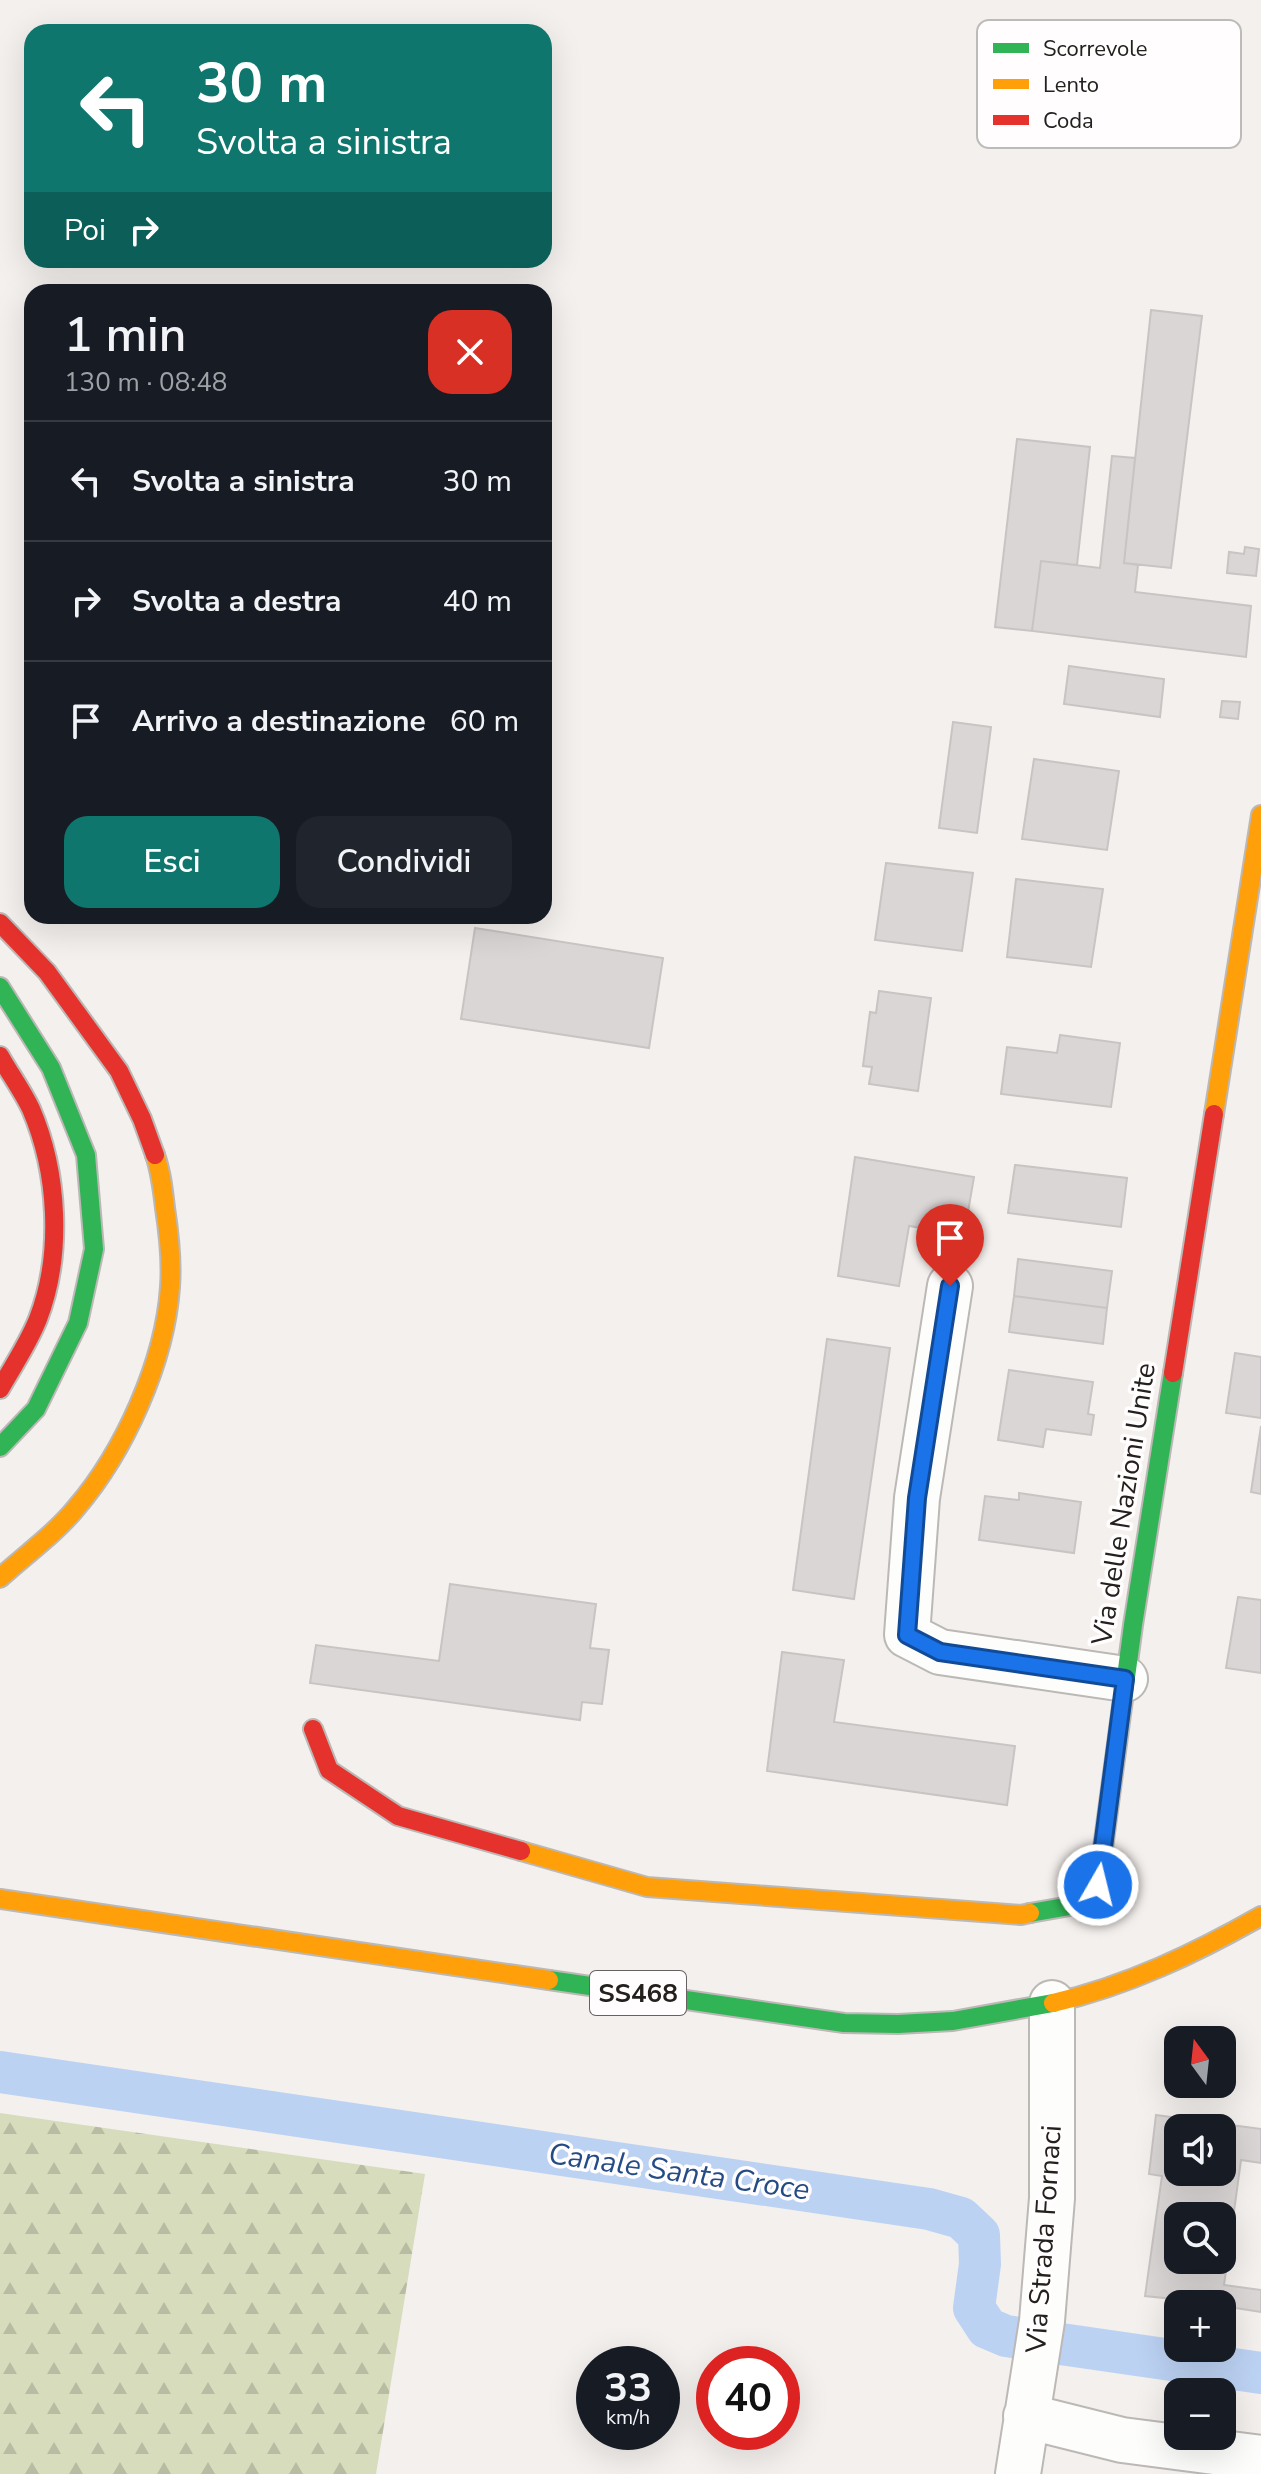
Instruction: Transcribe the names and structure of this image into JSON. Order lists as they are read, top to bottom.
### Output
{
  "streets": {
    "main road": ["Via delle Nazioni Unite", "SS468"],
    "street": ["Via Strada Fornaci"]
  },
  "crossings": [
    ["SS468", "Via Strada Fornaci"]
  ],
  "water": ["Canale Santa Croce"],
  "legend": ["Scorrevole", "Lento", "Coda"],
  "north": "top",
  "page": {
    "turn": ["30 m", "Svolta a sinistra"],
    "then": "Poi",
    "heading": ["1 min", "130 m · 08:48"],
    "list": [
      {
        "name": "Svolta a sinistra",
        "value": "30 m"
      },
      {
        "name": "Svolta a destra",
        "value": "40 m"
      },
      {
        "name": "Arrivo a destinazione",
        "value": "60 m"
      }
    ],
    "buttons": ["Esci", "Condividi"],
    "map_buttons": ["+", "−"],
    "speed": "33 km/h",
    "limit": "40"
  }
}
